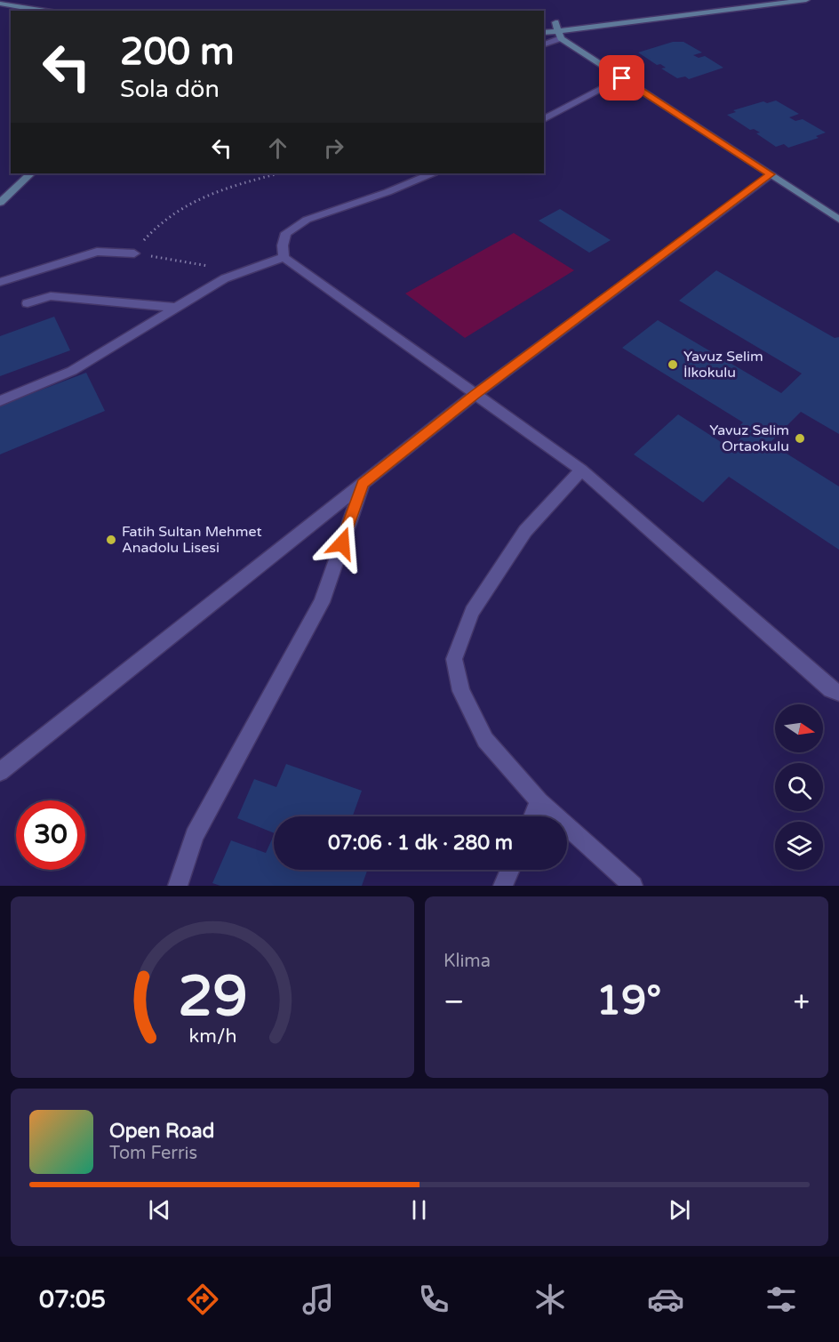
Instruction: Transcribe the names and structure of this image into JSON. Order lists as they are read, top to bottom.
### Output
{
  "places": ["Yavuz Selim İlkokulu", "Yavuz Selim Ortaokulu", "Fatih Sultan Mehmet Anadolu Lisesi"],
  "north": "right",
  "page": {
    "turn": ["200 m", "Sola dön"],
    "limit": "30",
    "trip": "07:06 · 1 dk · 280 m",
    "tile": "Klima",
    "heat": ["−", "19°", "+"],
    "song": ["Open Road", "Tom Ferris"],
    "tabs": "07:05",
    "gauge": ["29", "km/h"]
  }
}
